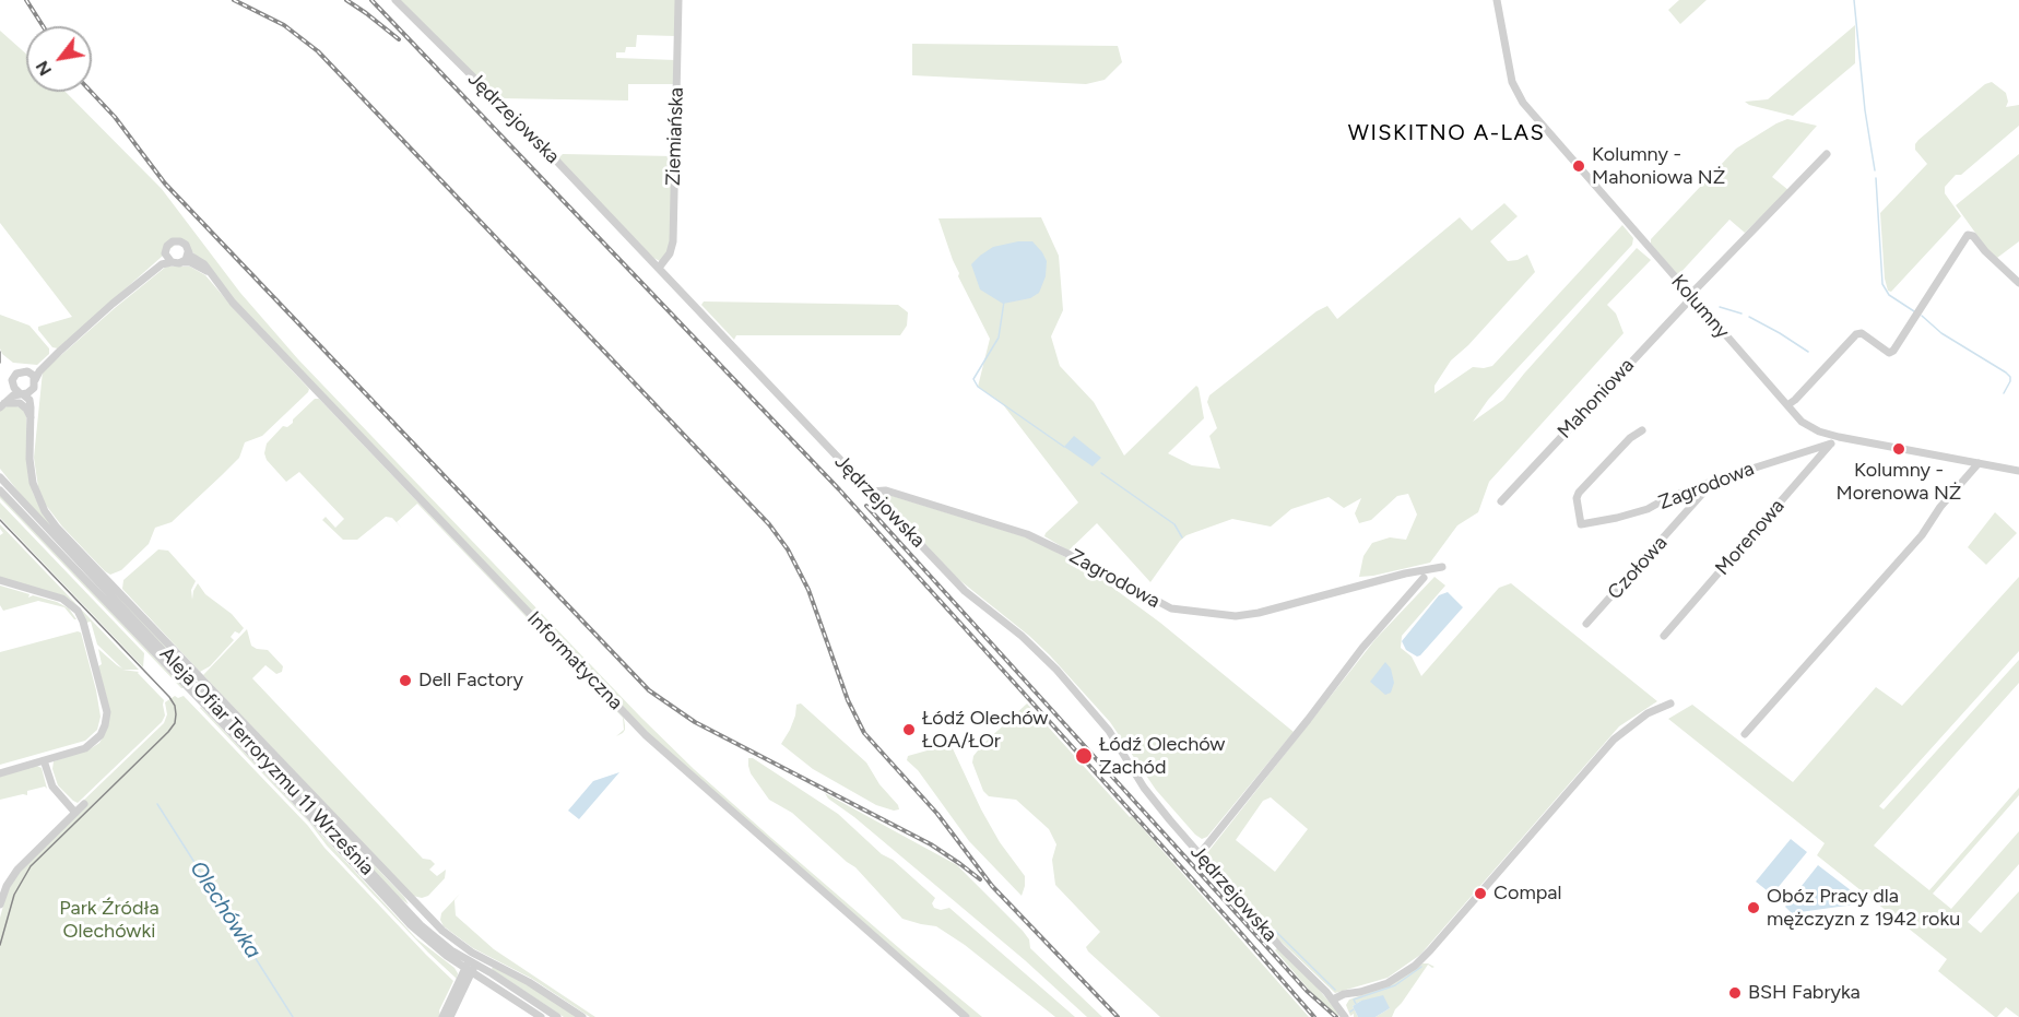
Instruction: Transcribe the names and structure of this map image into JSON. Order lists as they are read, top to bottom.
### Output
{
  "streets": {
    "street": [
      "Jędrzejowska",
      "Ziemiańska",
      "Kolumny",
      "Mahoniowa",
      "Zagrodowa",
      "Morenowa",
      "Czołowa",
      "Informatyczna",
      "Aleja Ofiar Terroryzmu 11 Września"
    ]
  },
  "crossings": [
    ["Jędrzejowska", "Ziemiańska"],
    ["Jędrzejowska", "Zagrodowa"],
    ["Kolumny", "Mahoniowa"],
    ["Kolumny", "Zagrodowa"],
    ["Kolumny", "Morenowa"],
    ["Zagrodowa", "Morenowa"],
    ["Zagrodowa", "Czołowa"]
  ],
  "districts": ["WISKITNO A-LAS"],
  "water": ["Olechówka"],
  "parks": ["Park Źródła Olechówki"],
  "places": [
    "Kolumny - Mahoniowa NŻ",
    "Kolumny - Morenowa NŻ",
    "Dell Factory",
    "Łódź Olechów ŁOA/ŁOr",
    "Łódź Olechów Zachód",
    "Compal",
    "Obóz Pracy dla mężczyzn z 1942 roku",
    "BSH Fabryka"
  ],
  "north": "bottom left"
}
